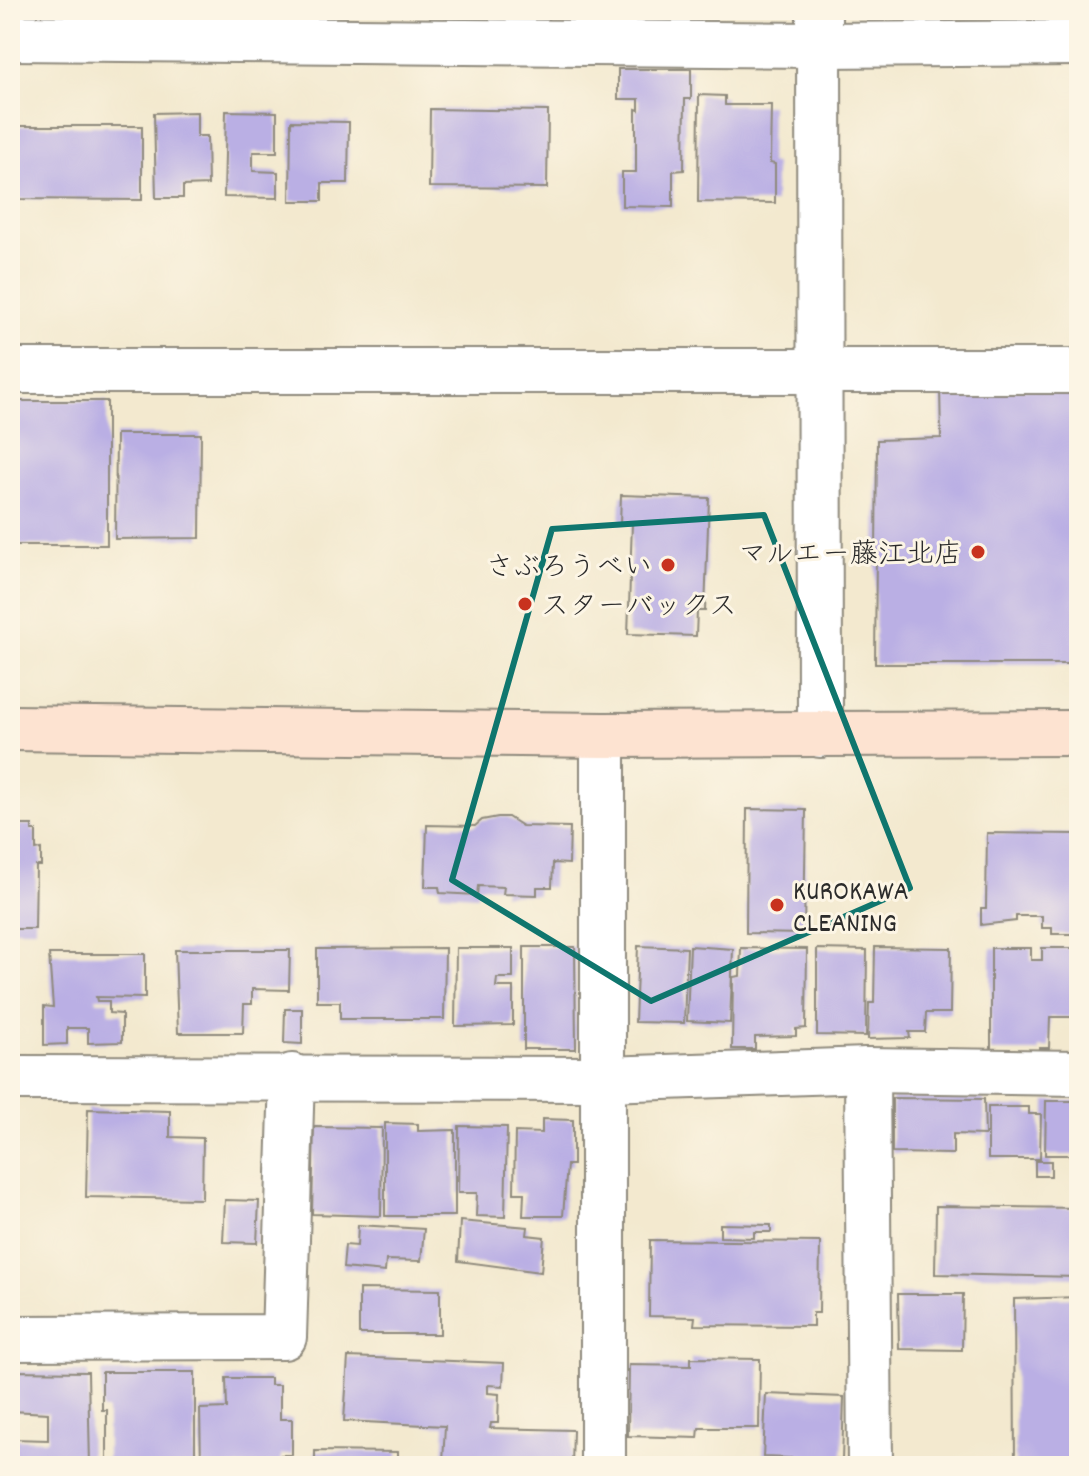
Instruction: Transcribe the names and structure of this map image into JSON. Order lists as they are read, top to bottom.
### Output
{
  "places": [
    "マルエー藤江北店",
    "さぶろうべい",
    "スターバックス",
    "KUROKAWA CLEANING"
  ]
}
